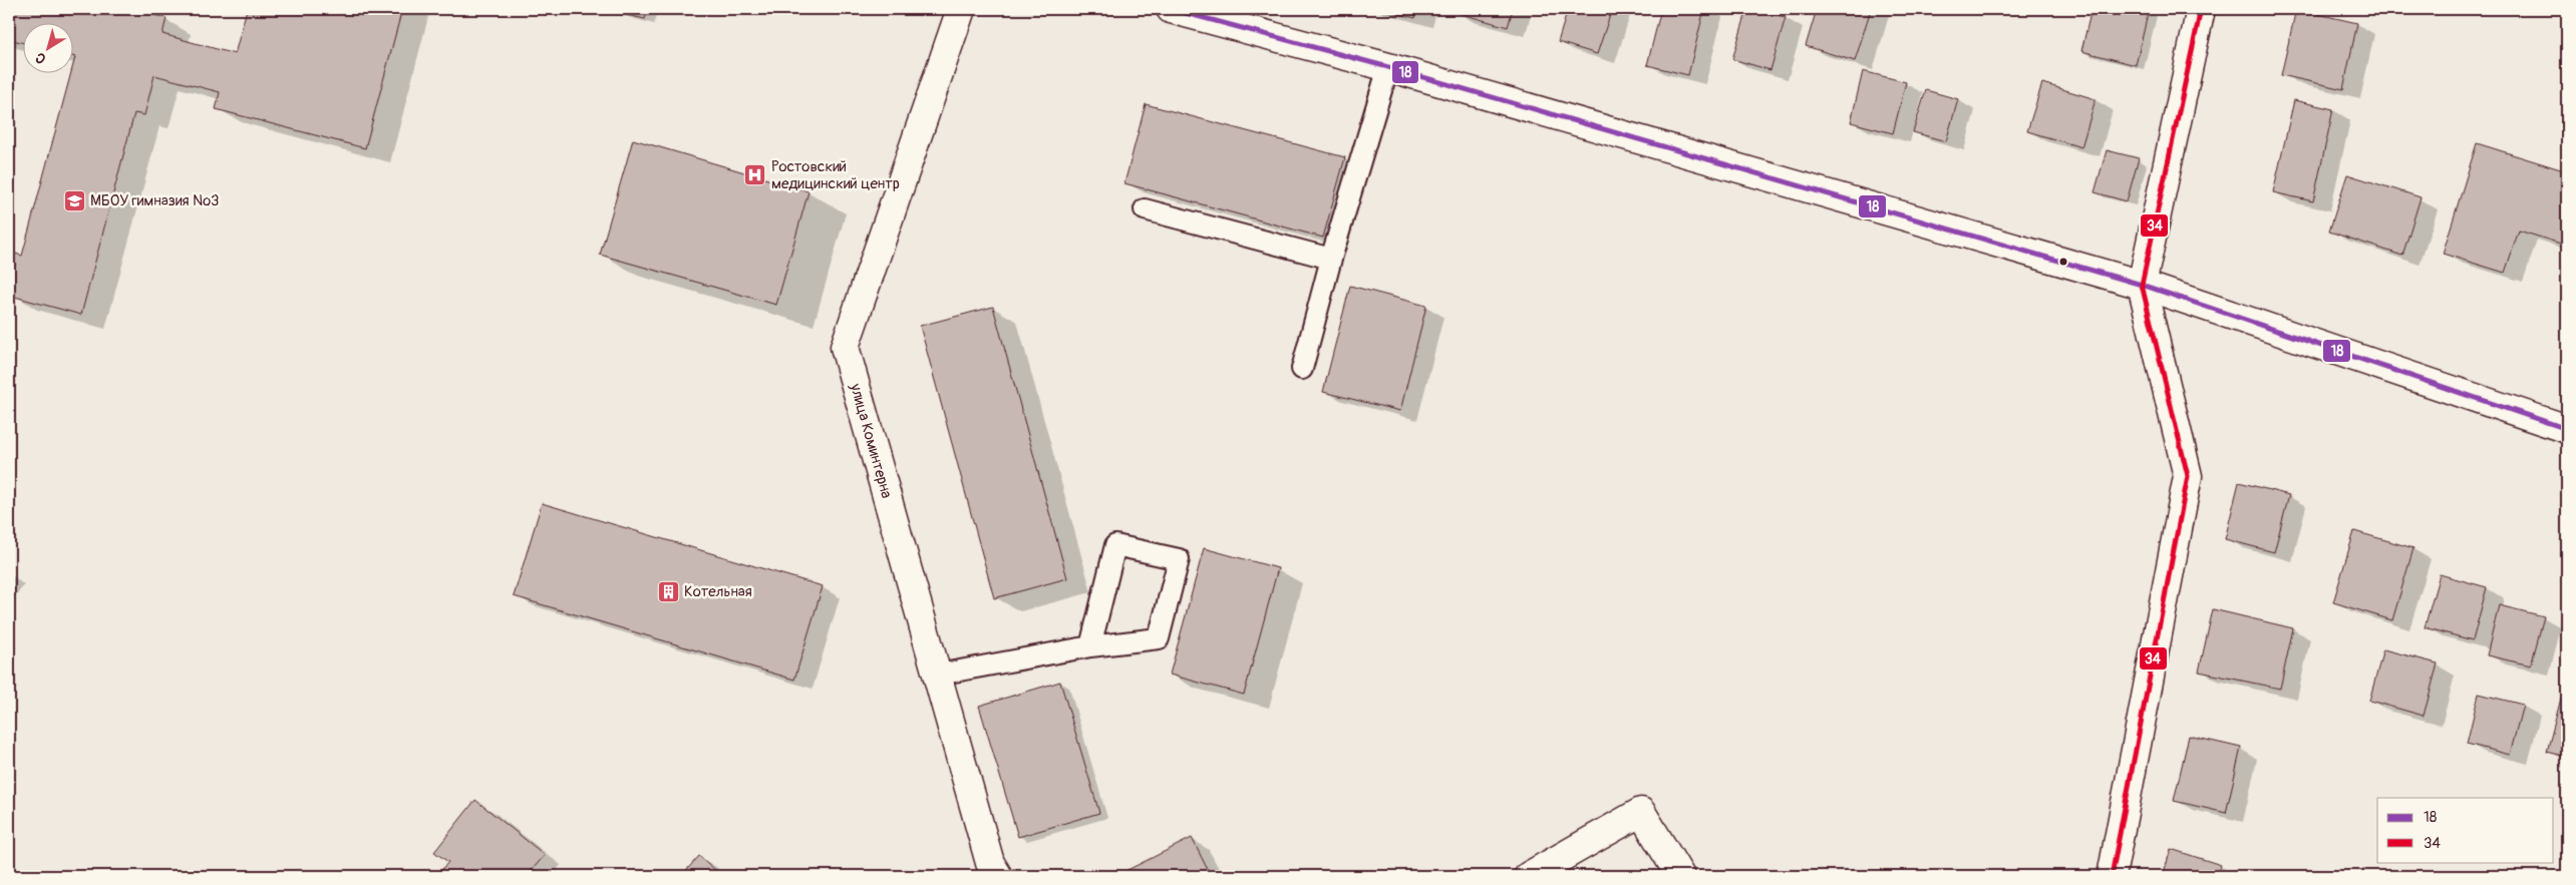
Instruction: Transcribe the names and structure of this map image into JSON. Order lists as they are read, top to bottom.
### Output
{
  "streets": {
    "main road": ["улица Коминтерна"]
  },
  "places": {
    "hospital": ["Ростовский медицинский центр"],
    "school or university": ["МБОУ гимназия №3"],
    "building": ["Котельная"]
  },
  "lines": ["transit line 18", "transit line 34"],
  "legend": ["18", "34"],
  "north": "bottom left"
}
